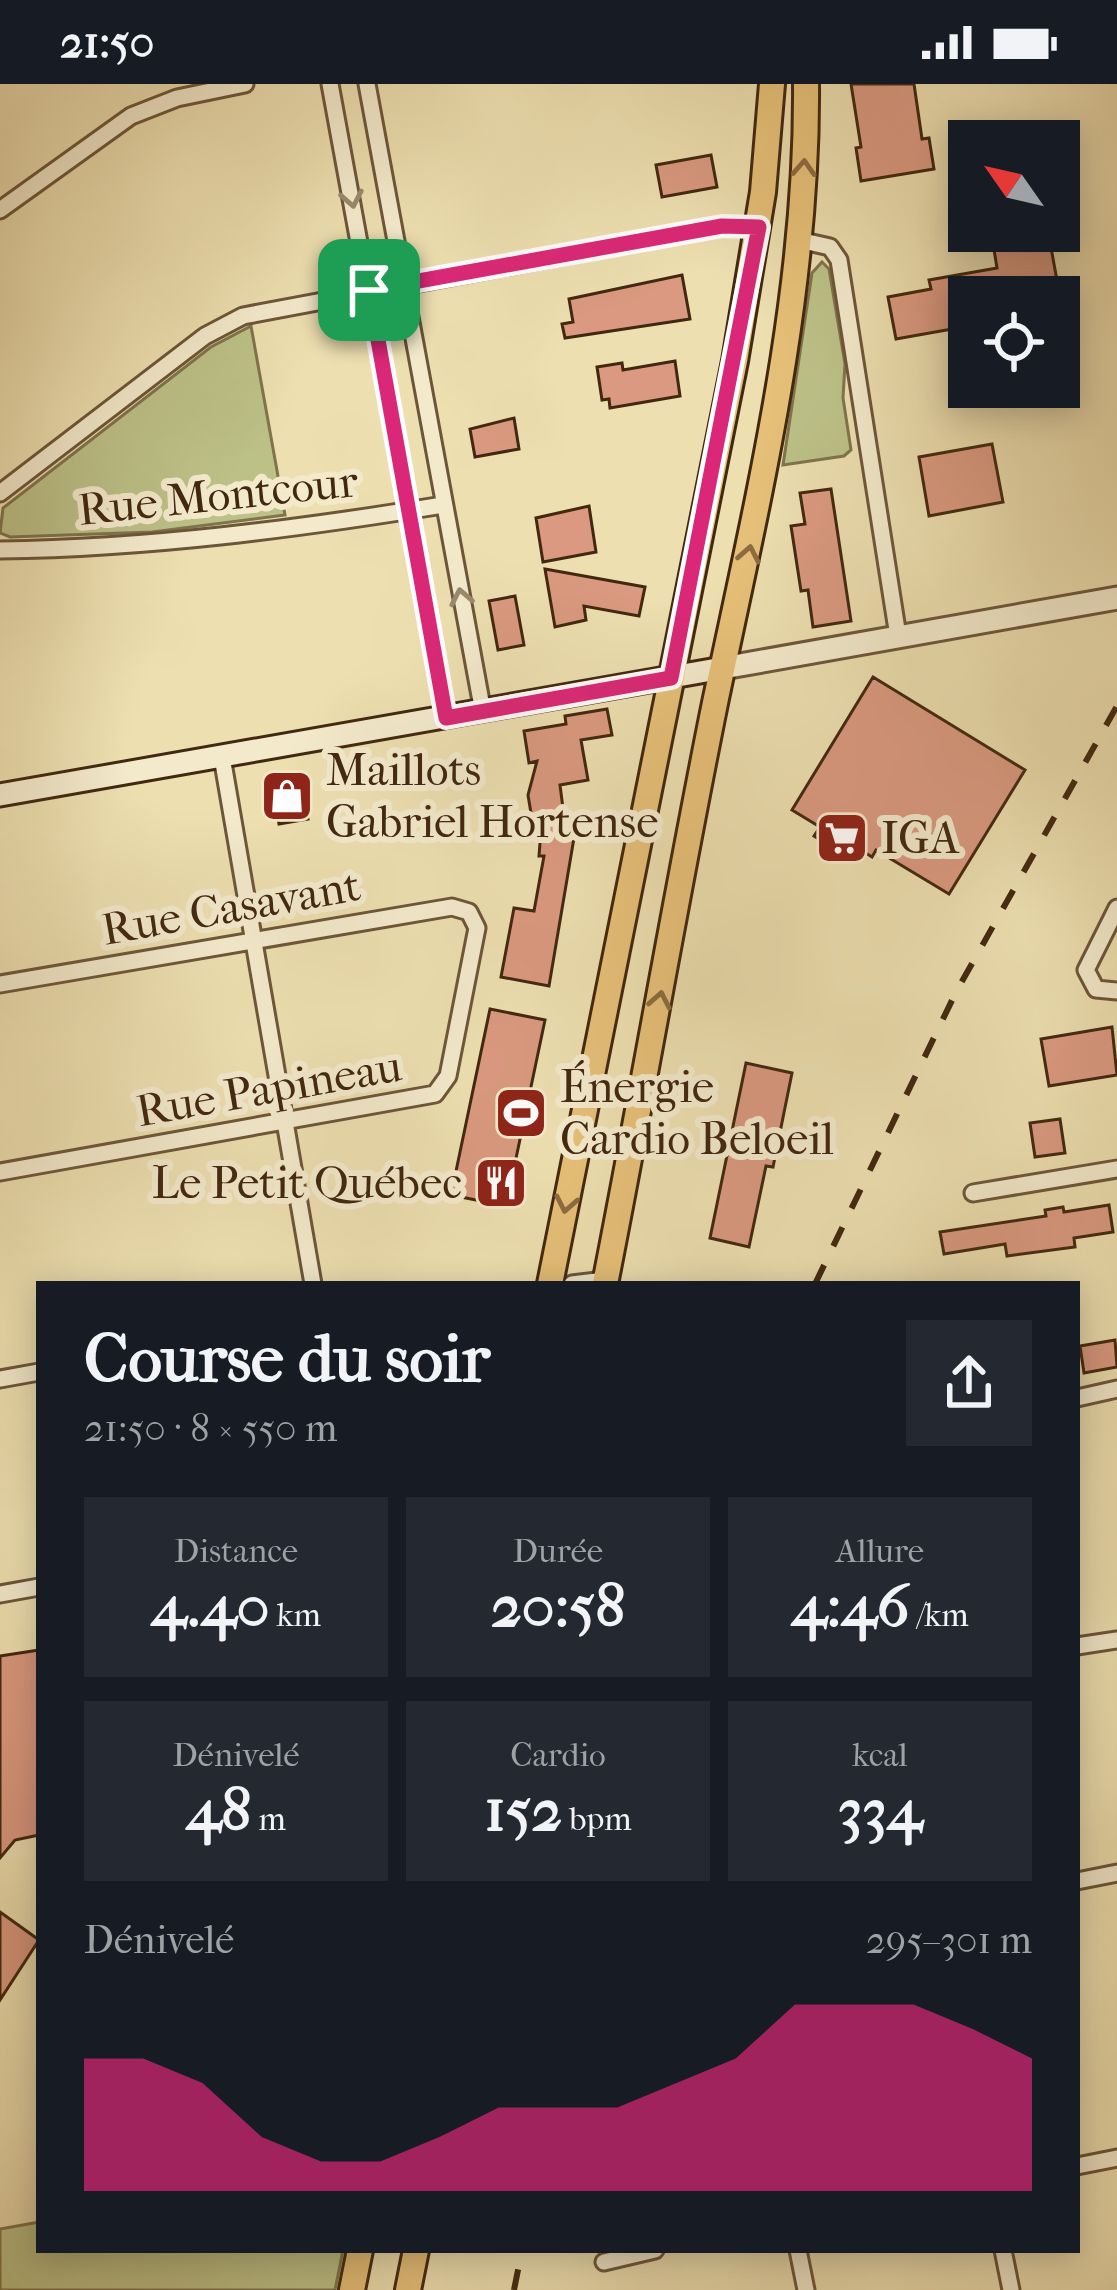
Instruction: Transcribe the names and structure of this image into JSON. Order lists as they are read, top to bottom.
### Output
{
  "streets": {
    "street": ["Rue Montcour", "Rue Casavant", "Rue Papineau"]
  },
  "crossings": [
    ["Rue Casavant", "Rue Papineau"]
  ],
  "places": {
    "shop": ["Maillots Gabriel Hortense"],
    "supermarket": ["IGA"],
    "sports": ["Énergie Cardio Beloeil"],
    "restaurant": ["Le Petit Québec"]
  },
  "north": "top left",
  "page": {
    "status": "21:50",
    "heading": ["Course du soir", "21:50 · 8 × 550 m"],
    "stats": [
      ["Distance", "4.40 km"],
      ["Durée", "20:58"],
      ["Allure", "4:46 /km"],
      ["Dénivelé", "48 m"],
      ["Cardio", "152 bpm"],
      ["kcal", "334"]
    ],
    "chart": ["Dénivelé", "295–301 m"]
  }
}
